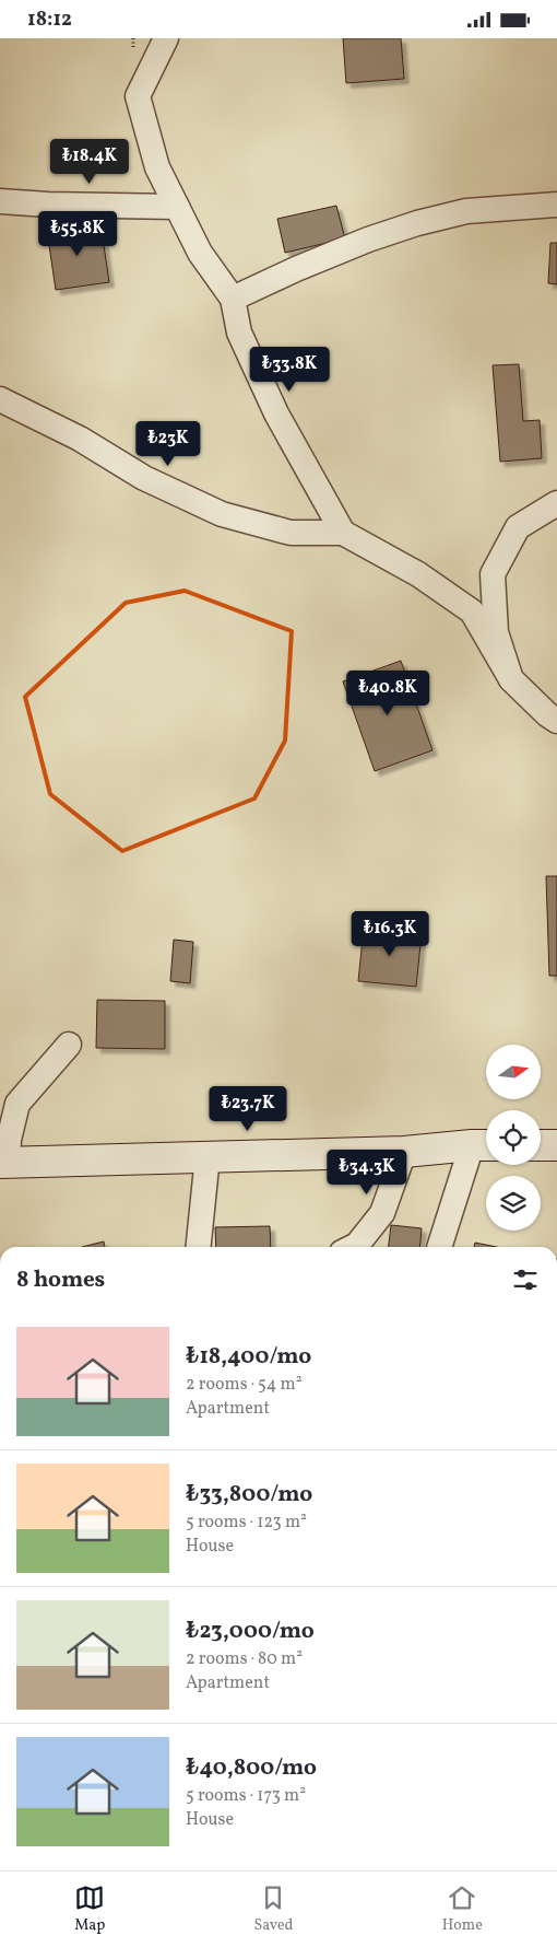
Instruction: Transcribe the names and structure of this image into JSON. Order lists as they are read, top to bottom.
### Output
{
  "north": "right",
  "page": {
    "status": "18:12",
    "price": [
      "₺18.4K",
      "₺55.8K",
      "₺33.8K",
      "₺23K",
      "₺40.8K",
      "₺16.3K",
      "₺23.7K",
      "₺34.3K"
    ],
    "heading": "8 homes",
    "list": [
      {
        "name": "₺18,400/mo",
        "note": "2 rooms · 54 m² · Apartment"
      },
      {
        "name": "₺33,800/mo",
        "note": "5 rooms · 123 m² · House"
      },
      {
        "name": "₺23,000/mo",
        "note": "2 rooms · 80 m² · Apartment"
      },
      {
        "name": "₺40,800/mo",
        "note": "5 rooms · 173 m² · House"
      }
    ],
    "tabs": ["Map", "Saved", "Home"]
  }
}
